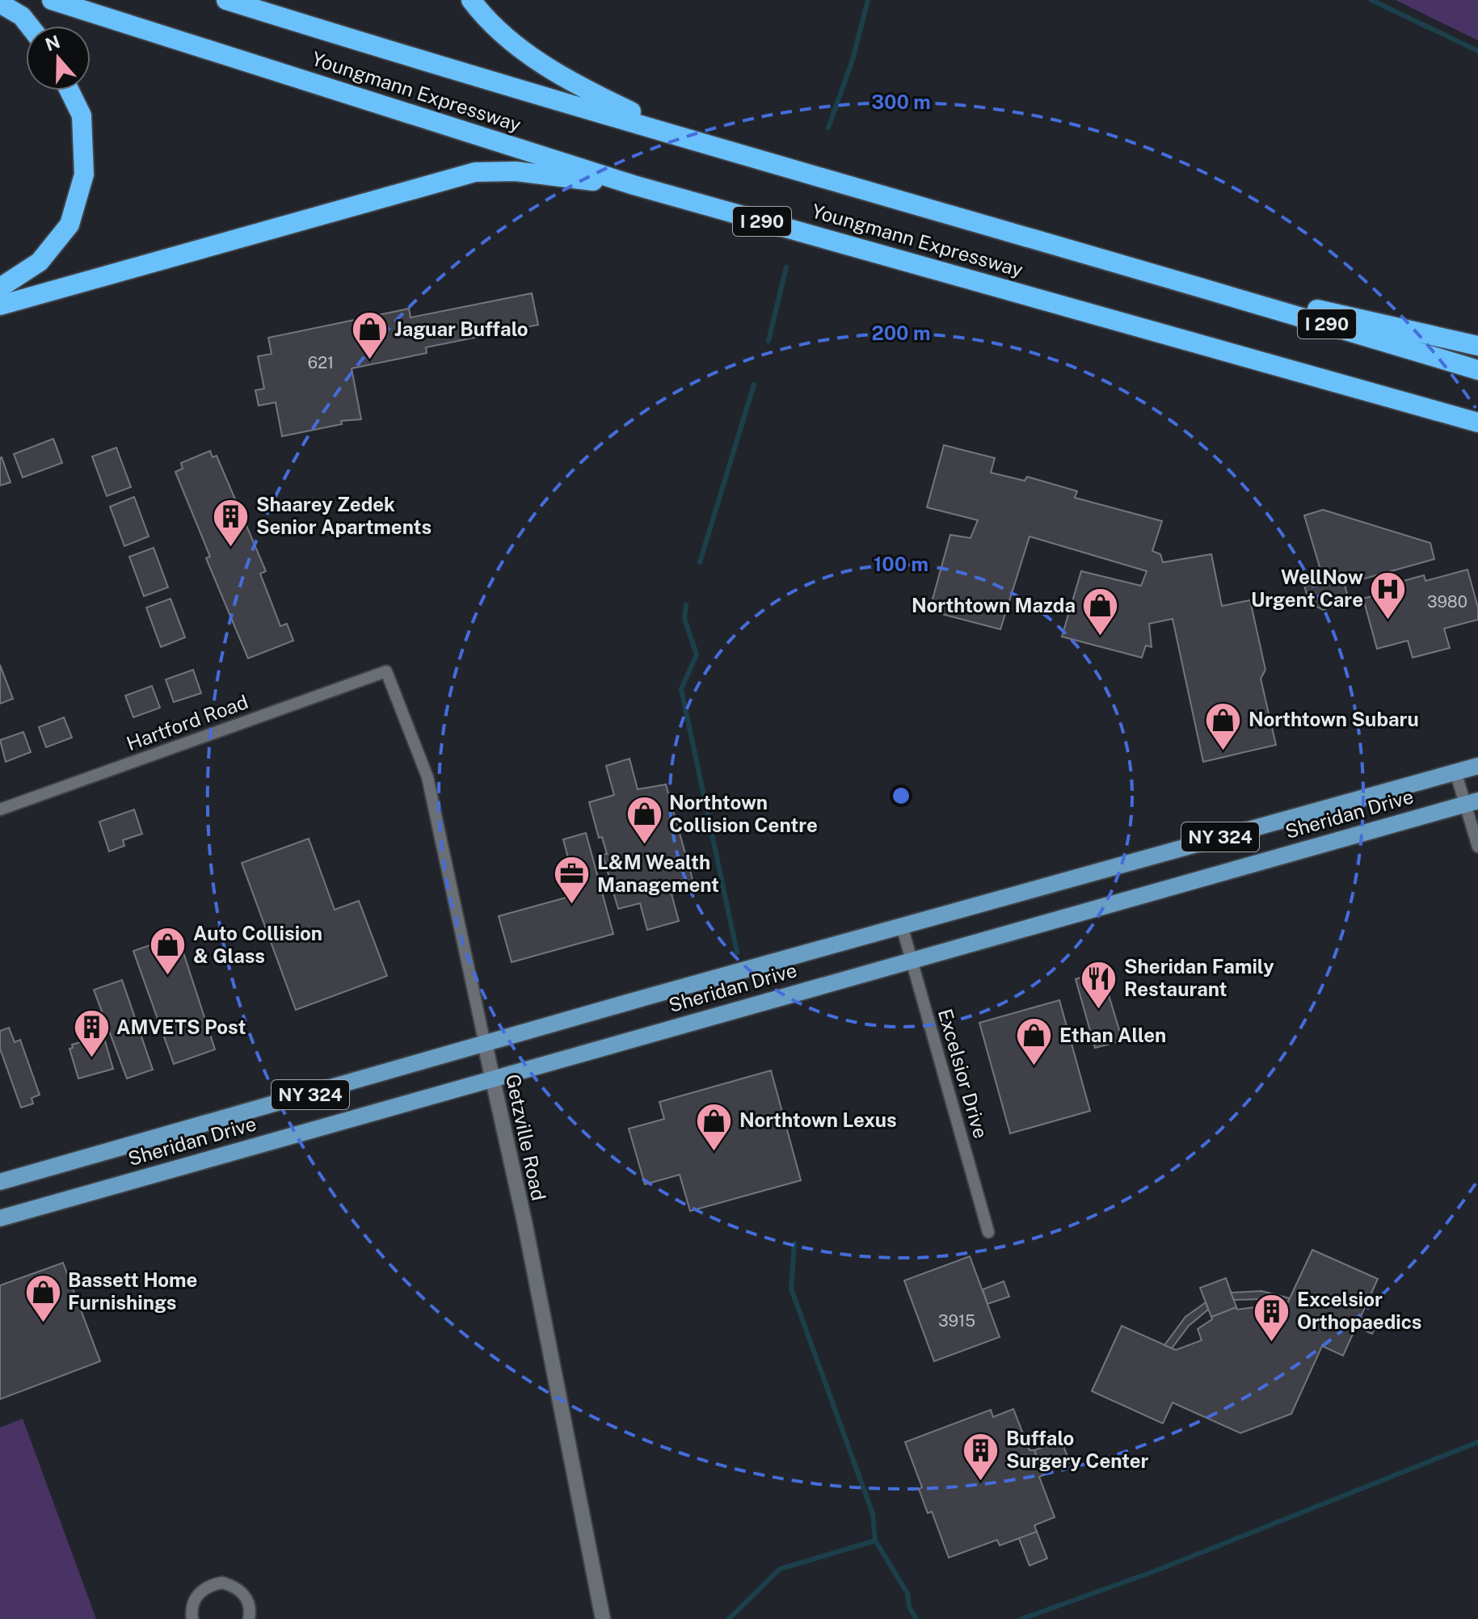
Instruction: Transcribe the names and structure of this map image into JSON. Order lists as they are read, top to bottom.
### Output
{
  "streets": {
    "highway": ["Youngmann Expressway", "I 290"],
    "main road": ["Sheridan Drive", "NY 324"],
    "street": ["Hartford Road", "Excelsior Drive", "Getzville Road"]
  },
  "crossings": [
    ["Hartford Road", "Getzville Road"],
    ["Sheridan Drive", "Excelsior Drive"],
    ["Sheridan Drive", "Getzville Road"]
  ],
  "places": {
    "shop": [
      "Jaguar Buffalo",
      "Northtown Mazda",
      "Northtown Subaru",
      "Northtown Collision Centre",
      "Auto Collision & Glass",
      "Ethan Allen",
      "Northtown Lexus",
      "Bassett Home Furnishings"
    ],
    "building": [
      "Shaarey Zedek Senior Apartments",
      "AMVETS Post",
      "Excelsior Orthopaedics",
      "Buffalo Surgery Center"
    ],
    "hospital": ["WellNow Urgent Care"],
    "office": ["L&M Wealth Management"],
    "restaurant": ["Sheridan Family Restaurant"]
  },
  "house_numbers": ["621", "3980", "3915"],
  "north": "top",
  "rings": ["300 m", "200 m", "100 m"]
}
